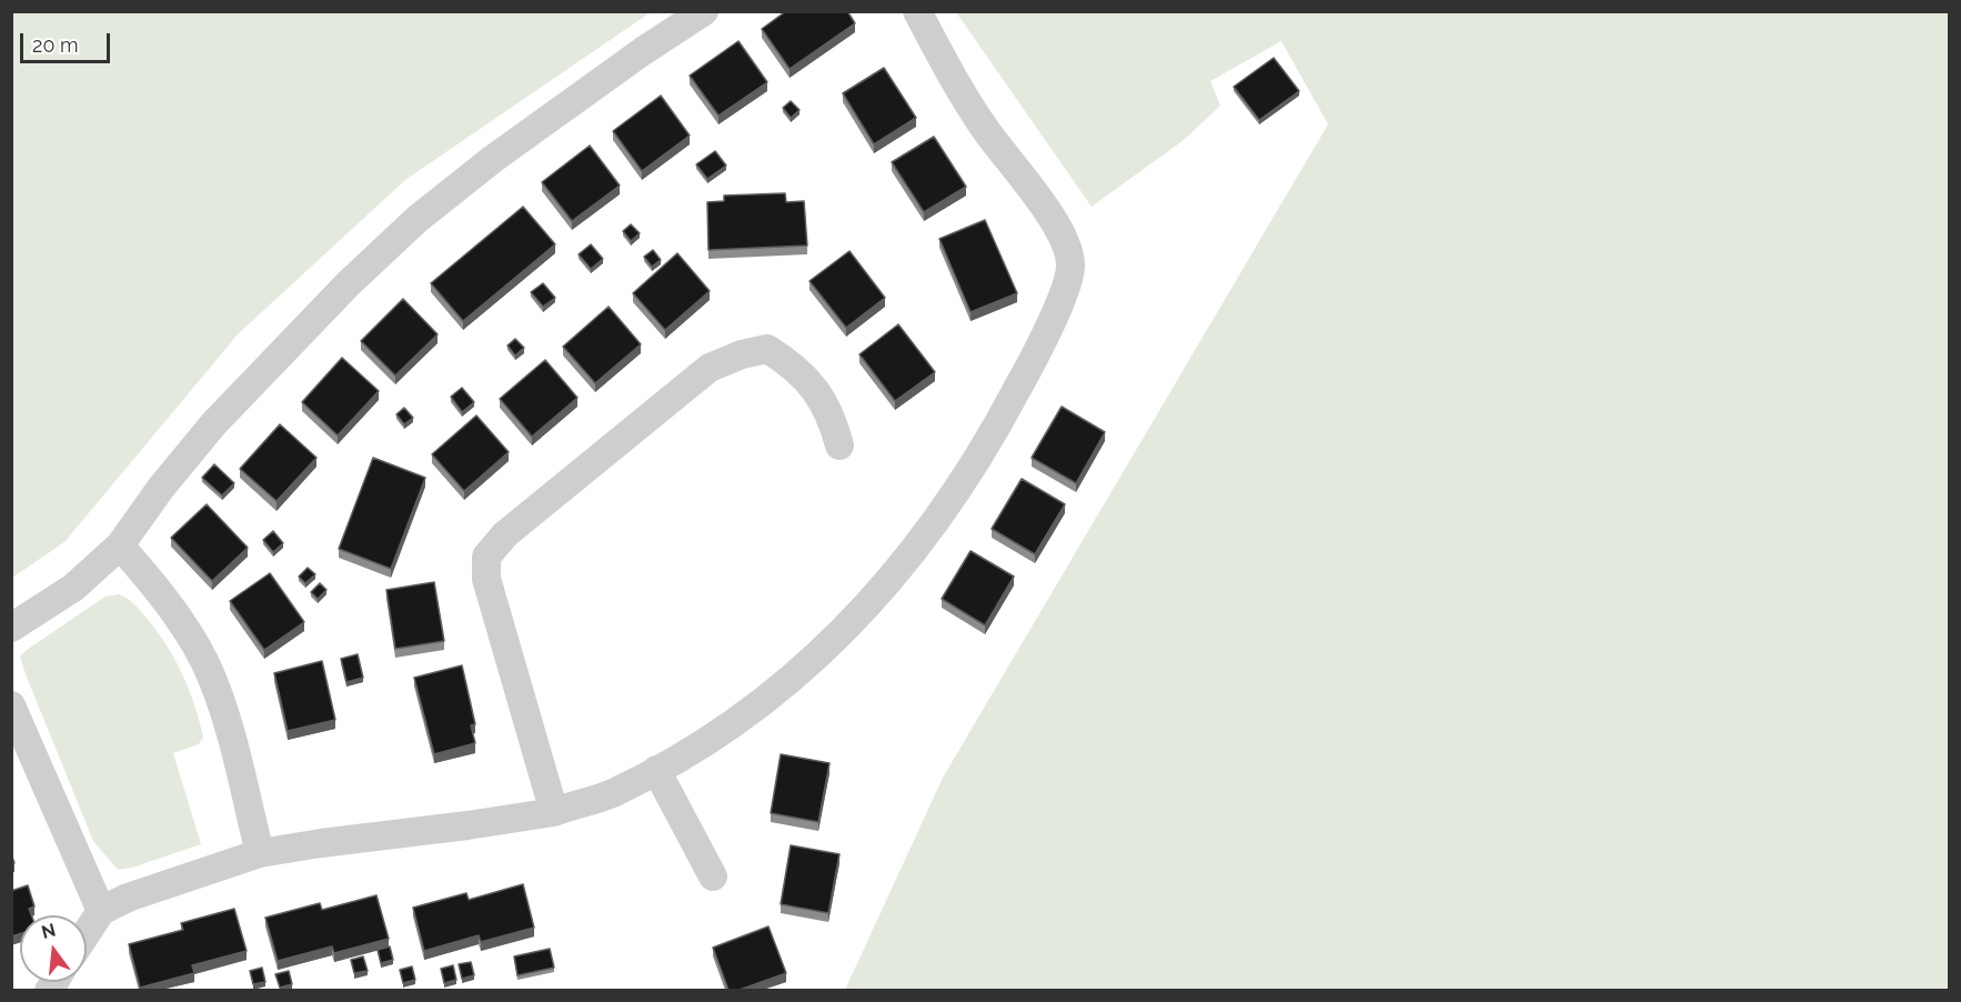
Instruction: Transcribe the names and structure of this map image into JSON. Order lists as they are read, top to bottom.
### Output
{
  "scale_bar": "20 m",
  "north": "top"
}
